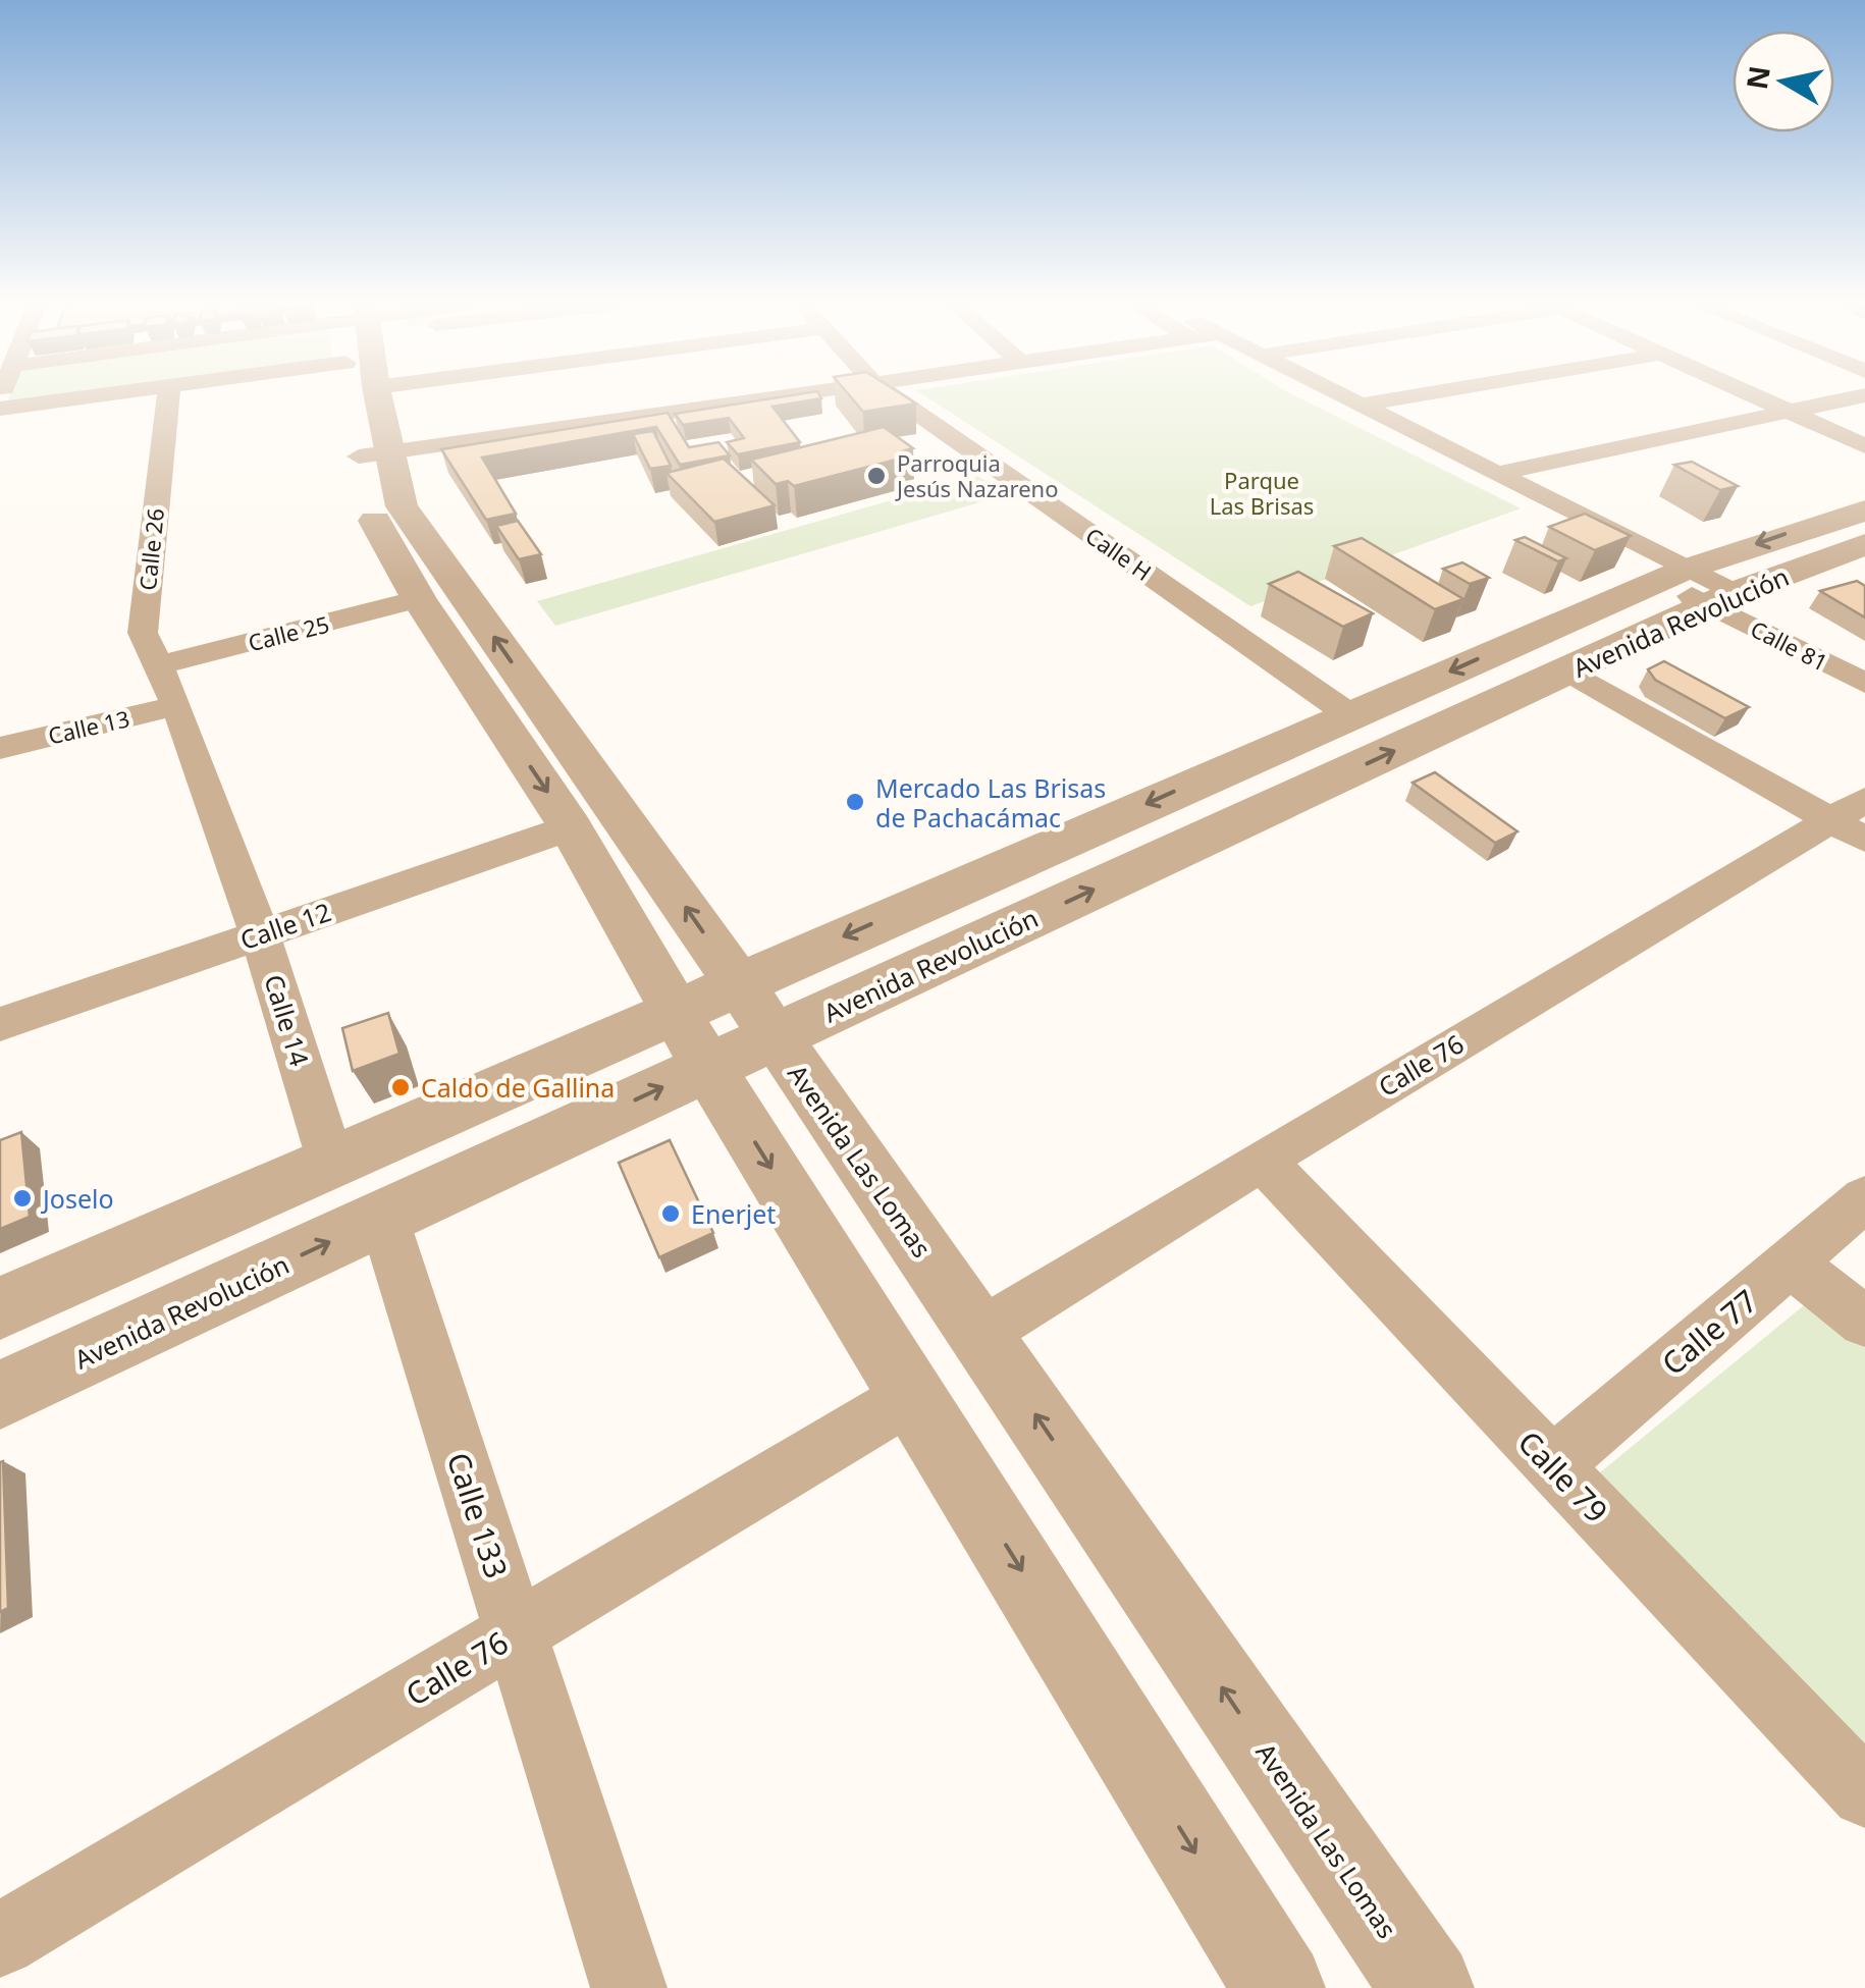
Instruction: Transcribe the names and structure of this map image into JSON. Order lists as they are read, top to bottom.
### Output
{
  "streets": {
    "street": [
      "Calle 26",
      "Calle H",
      "Avenida Revolución",
      "Calle 25",
      "Calle 81",
      "Calle 13",
      "Calle 12",
      "Calle 14",
      "Calle 76",
      "Avenida Las Lomas",
      "Calle 77",
      "Calle 79",
      "Calle 133"
    ]
  },
  "crossings": [
    ["Calle 26", "Calle 25"],
    ["Calle 26", "Calle 13"],
    ["Calle 26", "Calle 14"],
    ["Calle H", "Avenida Revolución"],
    ["Avenida Revolución", "Calle 81"],
    ["Avenida Revolución", "Calle 14"],
    ["Avenida Revolución", "Avenida Las Lomas"],
    ["Avenida Revolución", "Calle 133"],
    ["Calle 25", "Avenida Las Lomas"],
    ["Calle 13", "Calle 14"],
    ["Calle 12", "Calle 14"],
    ["Calle 12", "Avenida Las Lomas"],
    ["Calle 76", "Avenida Las Lomas"],
    ["Calle 76", "Calle 79"],
    ["Calle 76", "Calle 133"],
    ["Calle 77", "Calle 79"]
  ],
  "parks": ["Parque Las Brisas"],
  "places": [
    "Parroquia Jesús Nazareno",
    "Mercado Las Brisas de Pachacámac",
    "Caldo de Gallina",
    "Joselo",
    "Enerjet"
  ],
  "north": "left"
}
